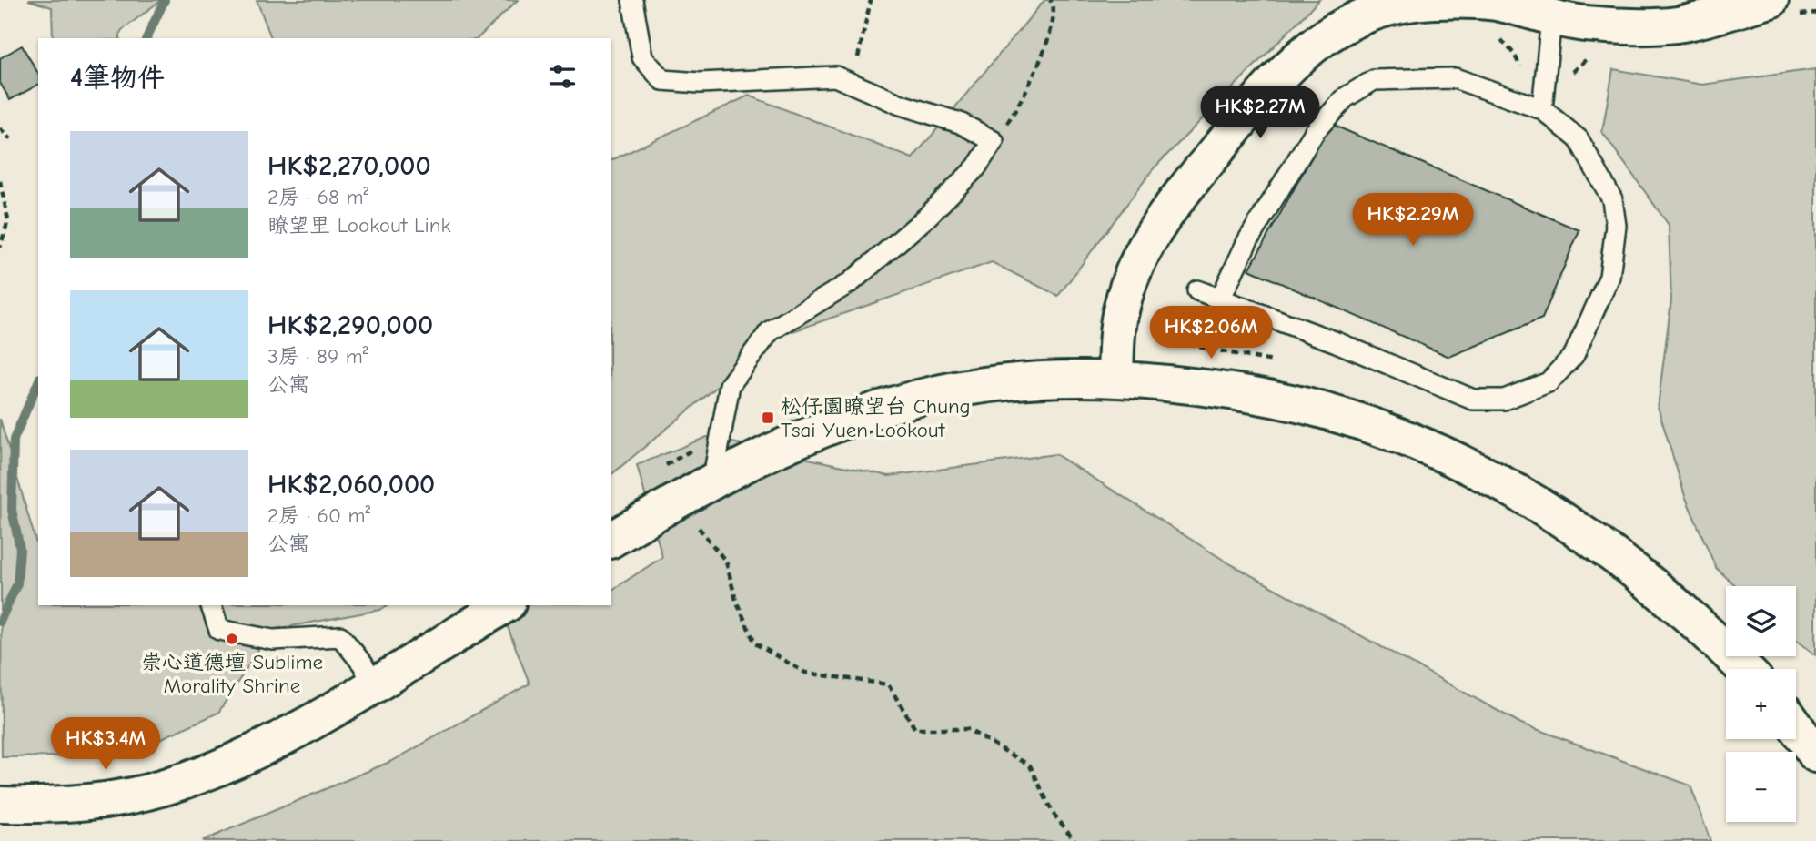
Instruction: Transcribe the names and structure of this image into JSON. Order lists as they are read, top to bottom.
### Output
{
  "places": {
    "transit": ["松仔園瞭望台 Chung Tsai Yuen Lookout"],
    "other": ["崇心道德壇 Sublime Morality Shrine"]
  },
  "page": {
    "heading": "4筆物件",
    "price": [
      "HK$2.27M",
      "HK$2.29M",
      "HK$2.06M",
      "HK$3.4M"
    ],
    "list": [
      {
        "name": "HK$2,270,000",
        "note": "2房 · 68 m² · 瞭望里 Lookout Link"
      },
      {
        "name": "HK$2,290,000",
        "note": "3房 · 89 m² · 公寓"
      },
      {
        "name": "HK$2,060,000",
        "note": "2房 · 60 m² · 公寓"
      }
    ],
    "map_buttons": ["+", "−"]
  }
}
